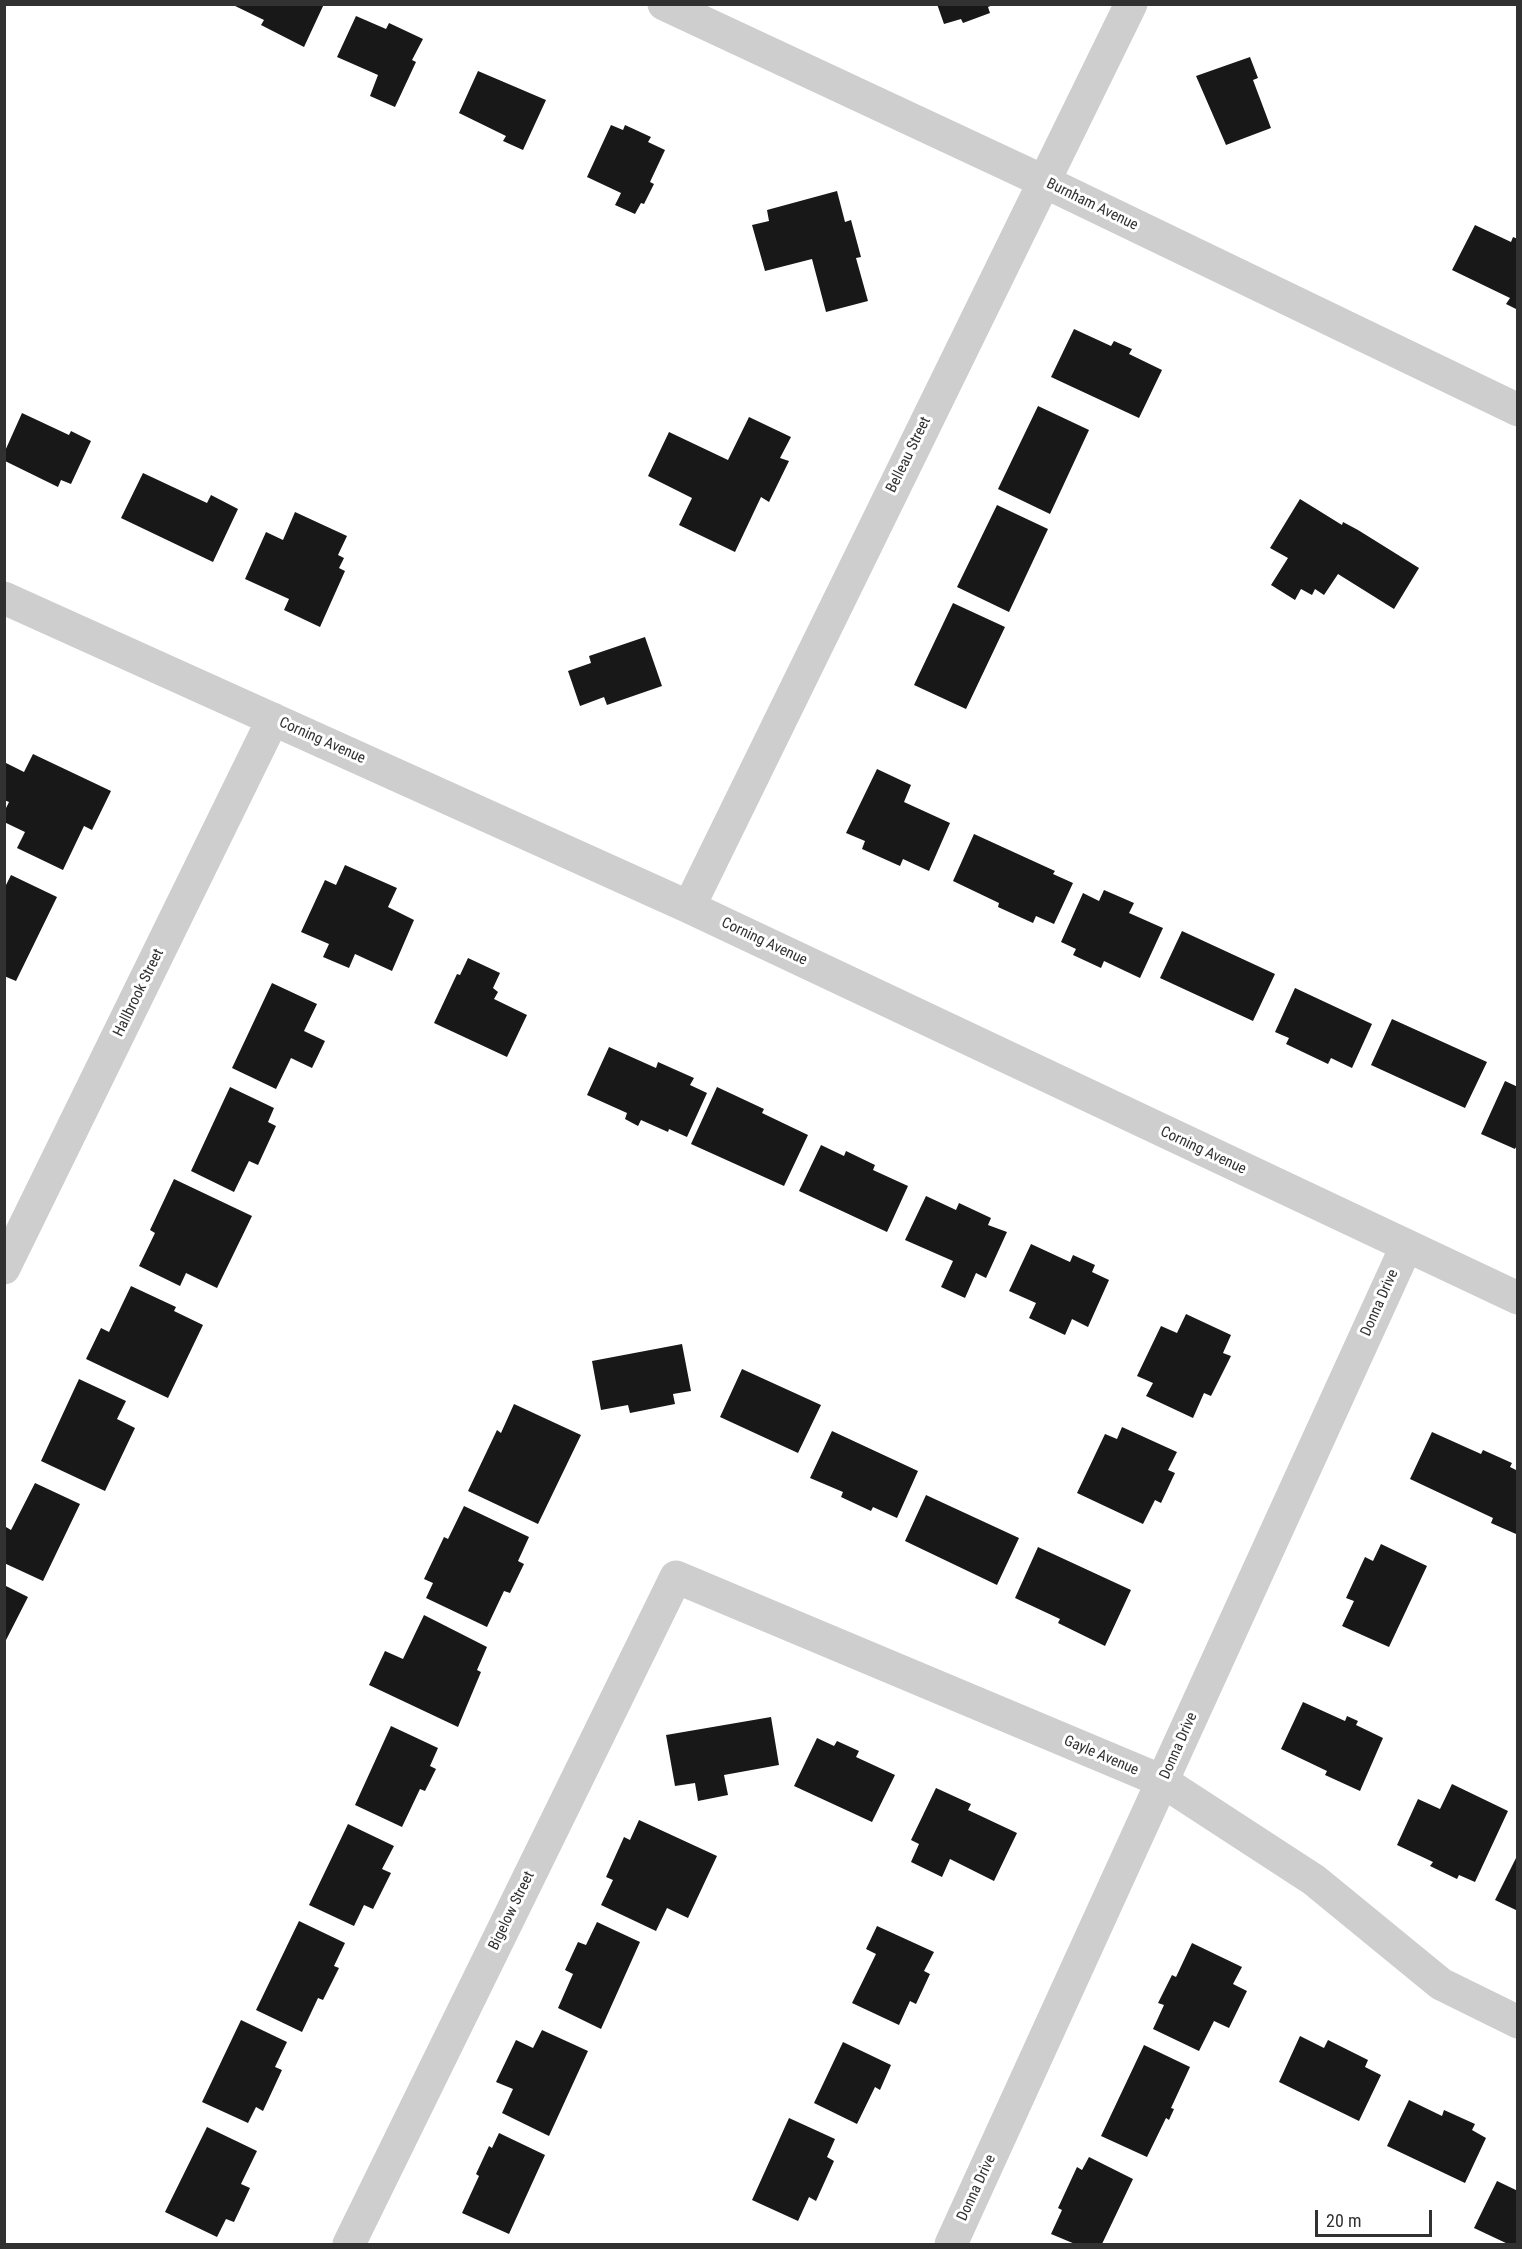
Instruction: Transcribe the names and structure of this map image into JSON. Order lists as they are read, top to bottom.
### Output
{
  "streets": {
    "street": [
      "Burnham Avenue",
      "Belleau Street",
      "Corning Avenue",
      "Hallbrook Street",
      "Donna Drive",
      "Gayle Avenue",
      "Bigelow Street"
    ]
  },
  "crossings": [
    ["Burnham Avenue", "Belleau Street"],
    ["Belleau Street", "Corning Avenue"],
    ["Corning Avenue", "Hallbrook Street"],
    ["Corning Avenue", "Donna Drive"],
    ["Donna Drive", "Gayle Avenue"],
    ["Gayle Avenue", "Bigelow Street"]
  ],
  "scale_bar": "20 m"
}
